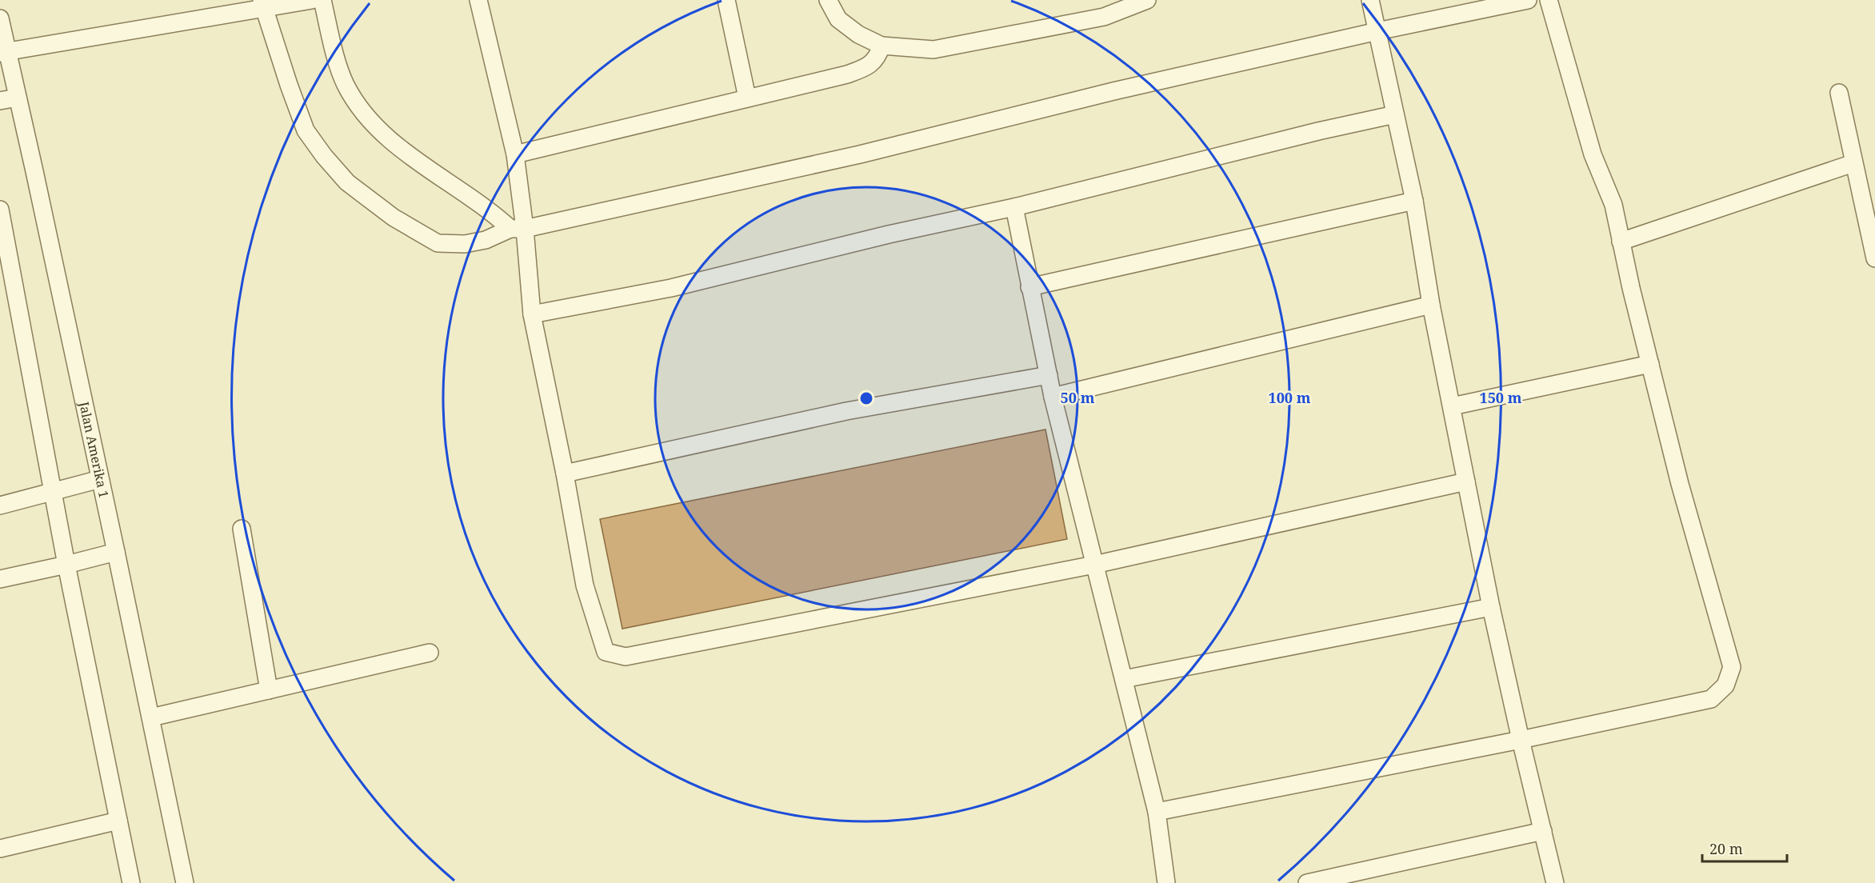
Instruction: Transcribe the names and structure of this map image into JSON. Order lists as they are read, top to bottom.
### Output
{
  "streets": {
    "lane": ["Jalan Amerika 1"]
  },
  "scale_bar": "20 m",
  "rings": ["50 m", "100 m", "150 m"]
}
